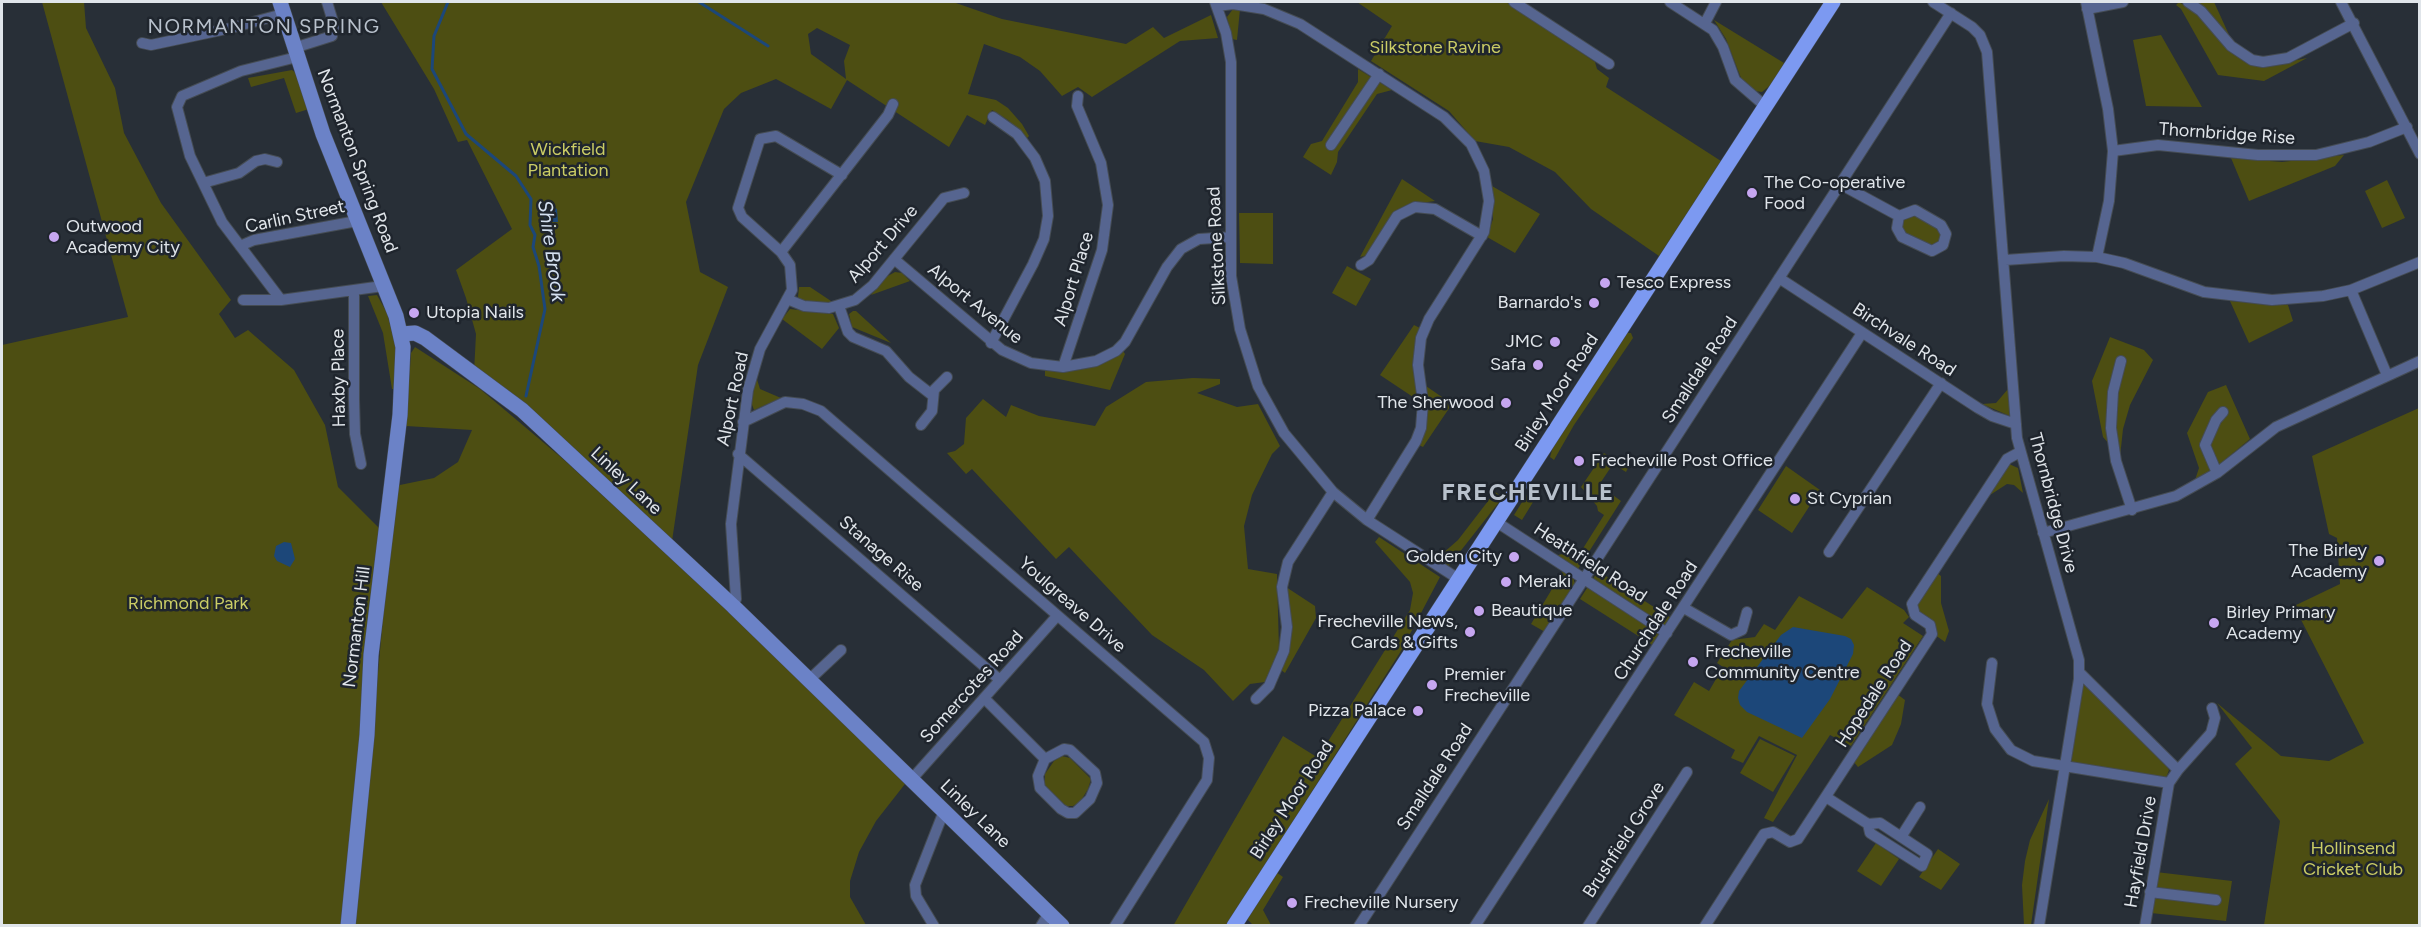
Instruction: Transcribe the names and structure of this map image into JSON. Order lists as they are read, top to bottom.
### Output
{
  "streets": {
    "main road": [
      "Normanton Spring Road",
      "Birley Moor Road",
      "Linley Lane",
      "Normanton Hill"
    ],
    "street": [
      "Thornbridge Rise",
      "Carlin Street",
      "Alport Drive",
      "Silkstone Road",
      "Alport Place",
      "Alport Avenue",
      "Birchvale Road",
      "Smalldale Road",
      "Haxby Place",
      "Alport Road",
      "Thornbridge Drive",
      "Stanage Rise",
      "Heathfield Road",
      "Youlgreave Drive",
      "Churchdale Road",
      "Somercotes Road",
      "Hopedale Road",
      "Brushfield Grove",
      "Hayfield Drive"
    ]
  },
  "crossings": [
    ["Normanton Spring Road", "Carlin Street"],
    ["Normanton Spring Road", "Linley Lane"],
    ["Normanton Spring Road", "Normanton Hill"],
    ["Alport Drive", "Alport Avenue"],
    ["Alport Drive", "Alport Road"],
    ["Silkstone Road", "Alport Avenue"],
    ["Silkstone Road", "Birley Moor Road"],
    ["Alport Place", "Alport Avenue"],
    ["Birchvale Road", "Smalldale Road"],
    ["Birchvale Road", "Thornbridge Drive"],
    ["Birchvale Road", "Churchdale Road"],
    ["Smalldale Road", "Thornbridge Drive"],
    ["Smalldale Road", "Heathfield Road"],
    ["Birley Moor Road", "Heathfield Road"],
    ["Alport Road", "Linley Lane"],
    ["Alport Road", "Stanage Rise"],
    ["Alport Road", "Youlgreave Drive"],
    ["Linley Lane", "Normanton Hill"],
    ["Linley Lane", "Somercotes Road"],
    ["Thornbridge Drive", "Hopedale Road"],
    ["Stanage Rise", "Somercotes Road"],
    ["Heathfield Road", "Churchdale Road"],
    ["Youlgreave Drive", "Somercotes Road"]
  ],
  "districts": ["NORMANTON SPRING", "FRECHEVILLE"],
  "water": ["Shire Brook"],
  "parks": [
    "Silkstone Ravine",
    "Wickfield Plantation",
    "Richmond Park",
    "Hollinsend Cricket Club"
  ],
  "places": [
    "The Co-operative Food",
    "Outwood Academy City",
    "Tesco Express",
    "Barnardo's",
    "Utopia Nails",
    "JMC",
    "Safa",
    "The Sherwood",
    "Frecheville Post Office",
    "St Cyprian",
    "Golden City",
    "The Birley Academy",
    "Meraki",
    "Beautique",
    "Birley Primary Academy",
    "Frecheville News, Cards & Gifts",
    "Frecheville Community Centre",
    "Premier Frecheville",
    "Pizza Palace",
    "Frecheville Nursery"
  ]
}
